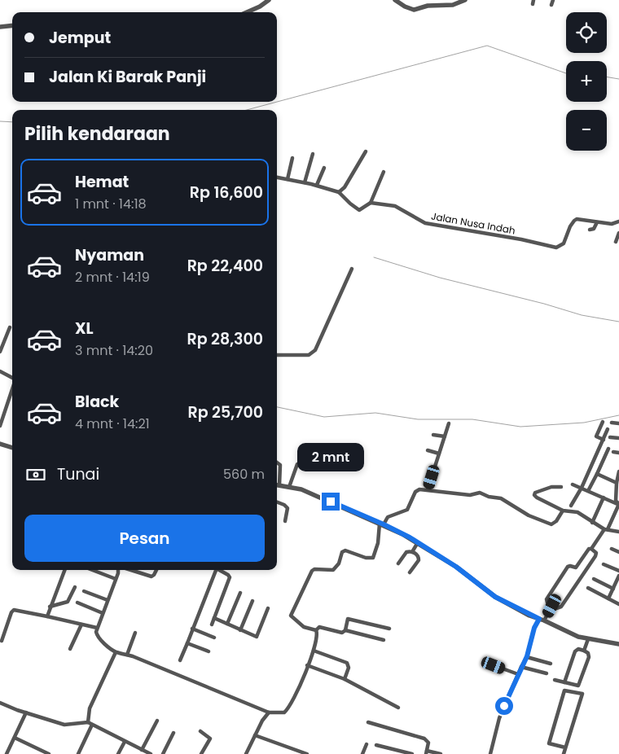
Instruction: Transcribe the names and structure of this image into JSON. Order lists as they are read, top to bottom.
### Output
{
  "streets": {
    "street": ["Jalan Nusa Indah"]
  },
  "page": {
    "map_buttons": ["+", "−"],
    "banner": ["Jemput", "Jalan Ki Barak Panji"],
    "heading": "Pilih kendaraan",
    "list": [
      {
        "name": "Hemat",
        "note": "1 mnt · 14:18",
        "value": "Rp 16,600"
      },
      {
        "name": "Nyaman",
        "note": "2 mnt · 14:19",
        "value": "Rp 22,400"
      },
      {
        "name": "XL",
        "note": "3 mnt · 14:20",
        "value": "Rp 28,300"
      },
      {
        "name": "Black",
        "note": "4 mnt · 14:21",
        "value": "Rp 25,700"
      }
    ],
    "bubble": "2 mnt",
    "pay": ["Tunai", "560 m"],
    "buttons": "Pesan"
  }
}
